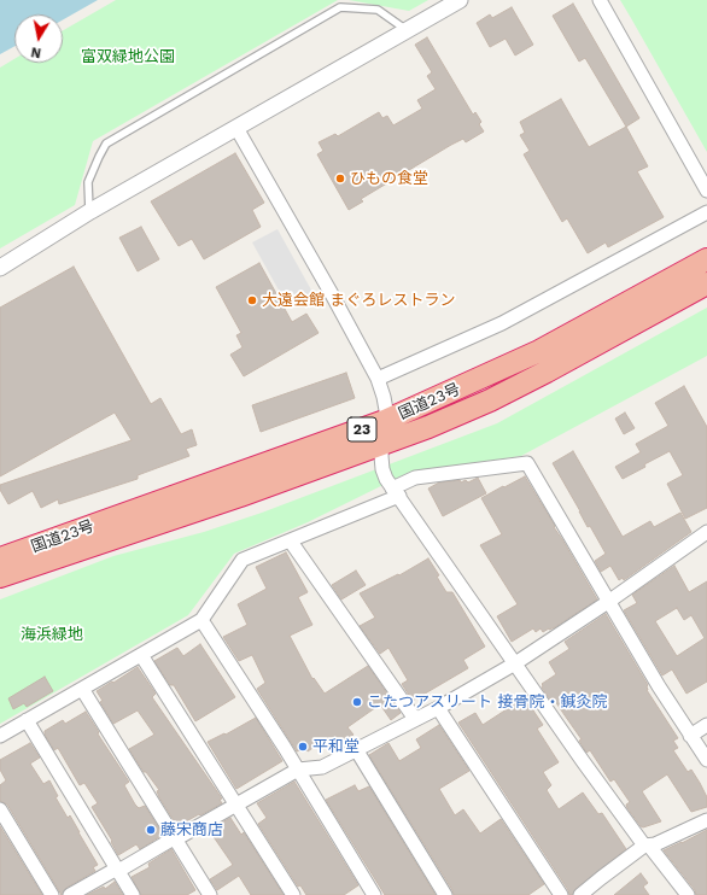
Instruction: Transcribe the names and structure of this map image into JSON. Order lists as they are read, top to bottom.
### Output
{
  "streets": {
    "highway": ["国道23号", "23"]
  },
  "parks": ["富双緑地公園", "海浜緑地"],
  "places": [
    "ひもの食堂",
    "大遠会館 まぐろレストラン",
    "こたつアスリート 接骨院・鍼灸院",
    "平和堂",
    "藤宋商店"
  ],
  "north": "bottom"
}
